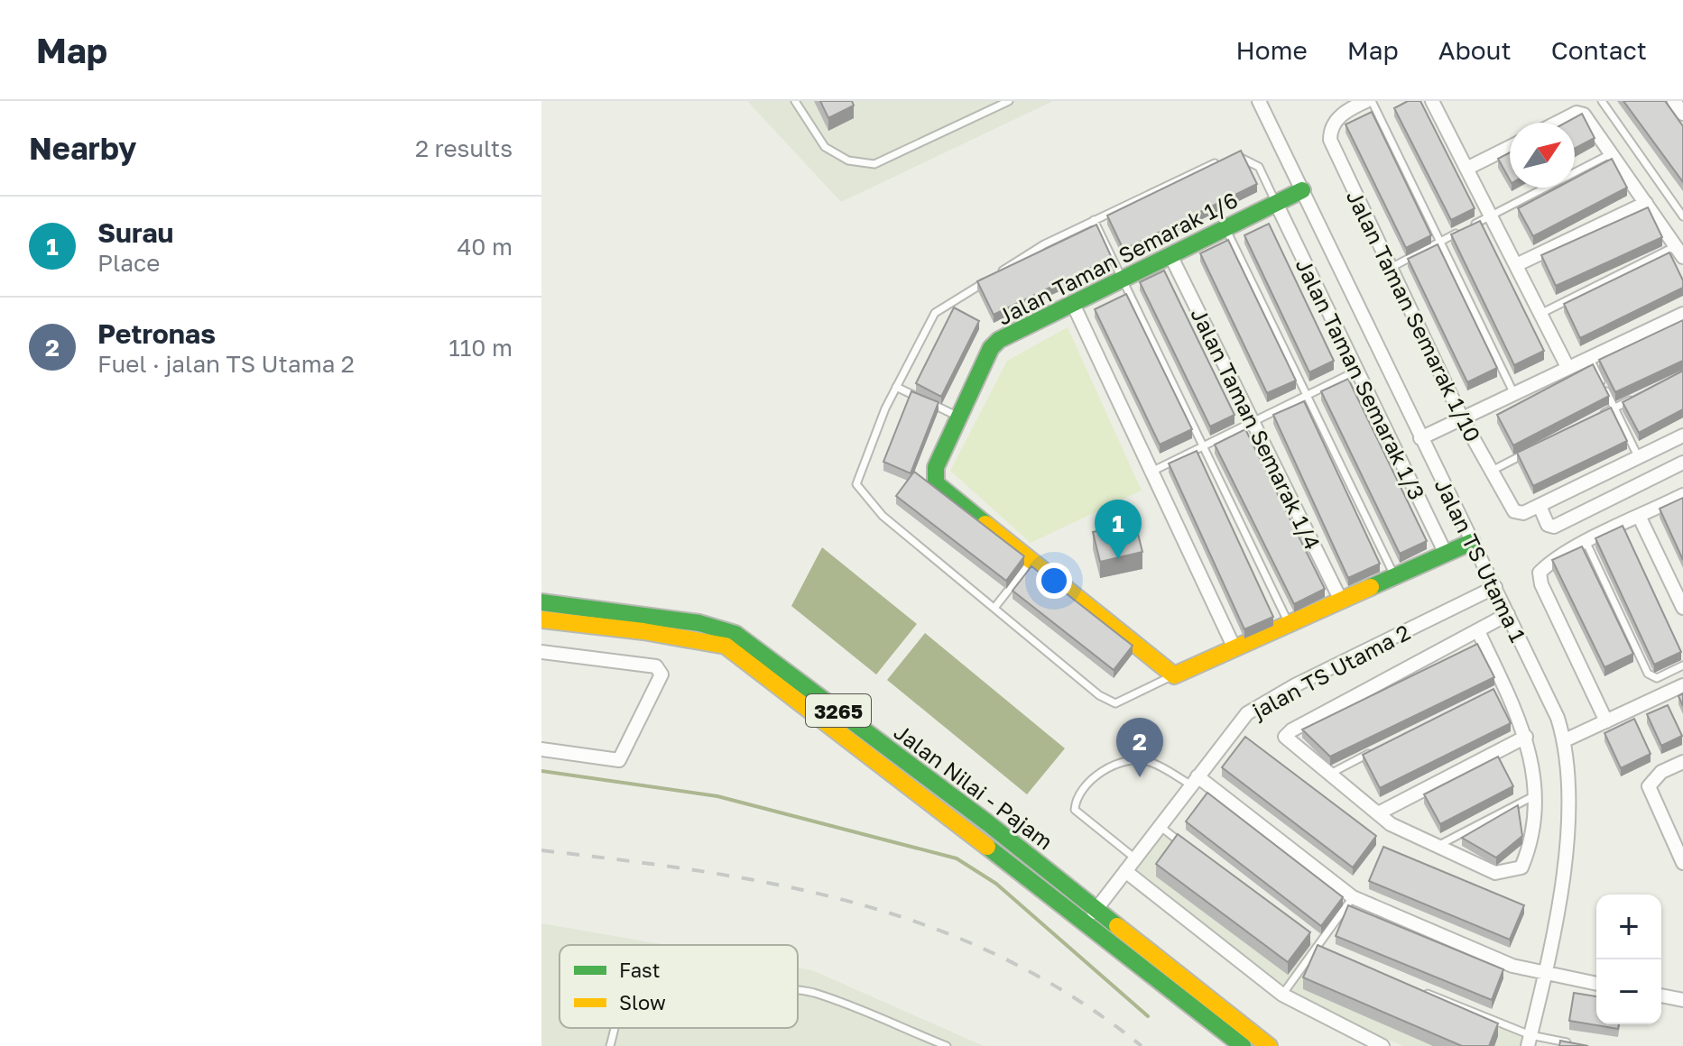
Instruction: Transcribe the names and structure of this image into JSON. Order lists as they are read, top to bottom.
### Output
{
  "streets": {
    "main road": ["Jalan Taman Semarak 1/6", "3265", "Jalan Nilai - Pajam"],
    "street": [
      "Jalan Taman Semarak 1/10",
      "Jalan Taman Semarak 1/3",
      "Jalan Taman Semarak 1/4",
      "Jalan TS Utama 1",
      "jalan TS Utama 2"
    ]
  },
  "crossings": [
    ["Jalan Taman Semarak 1/6", "Jalan Taman Semarak 1/3"],
    ["Jalan Taman Semarak 1/6", "Jalan Taman Semarak 1/4"],
    ["Jalan Taman Semarak 1/6", "Jalan TS Utama 1"],
    ["Jalan TS Utama 1", "jalan TS Utama 2"],
    ["jalan TS Utama 2", "Jalan Nilai - Pajam"]
  ],
  "legend": ["Fast", "Slow"],
  "north": "top right",
  "page": {
    "header": "Map",
    "nav": [
      "Home",
      "Map",
      "About",
      "Contact"
    ],
    "heading": ["Nearby", "2 results"],
    "list": [
      {
        "mark": "1",
        "name": "Surau",
        "note": "Place",
        "value": "40 m"
      },
      {
        "mark": "2",
        "name": "Petronas",
        "note": "Fuel · jalan TS Utama 2",
        "value": "110 m"
      }
    ],
    "pins": ["1", "2"],
    "map_buttons": ["+", "−"]
  }
}
